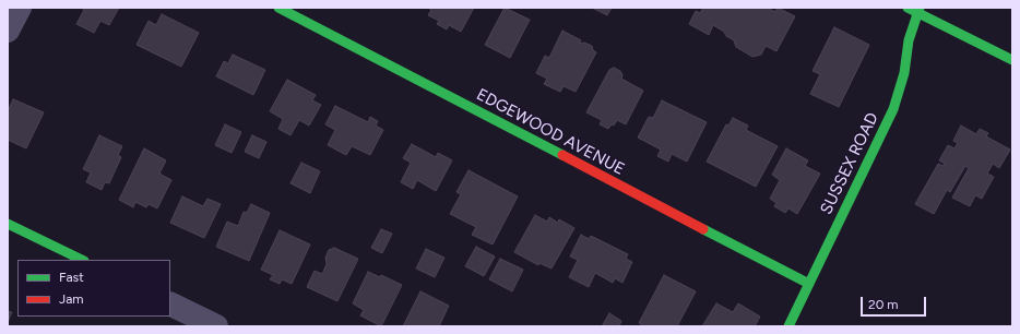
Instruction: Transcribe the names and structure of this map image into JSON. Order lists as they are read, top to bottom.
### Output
{
  "streets": {
    "street": ["EDGEWOOD AVENUE", "SUSSEX ROAD"]
  },
  "crossings": [
    ["EDGEWOOD AVENUE", "SUSSEX ROAD"]
  ],
  "legend": ["Fast", "Jam"],
  "scale_bar": "20 m"
}
